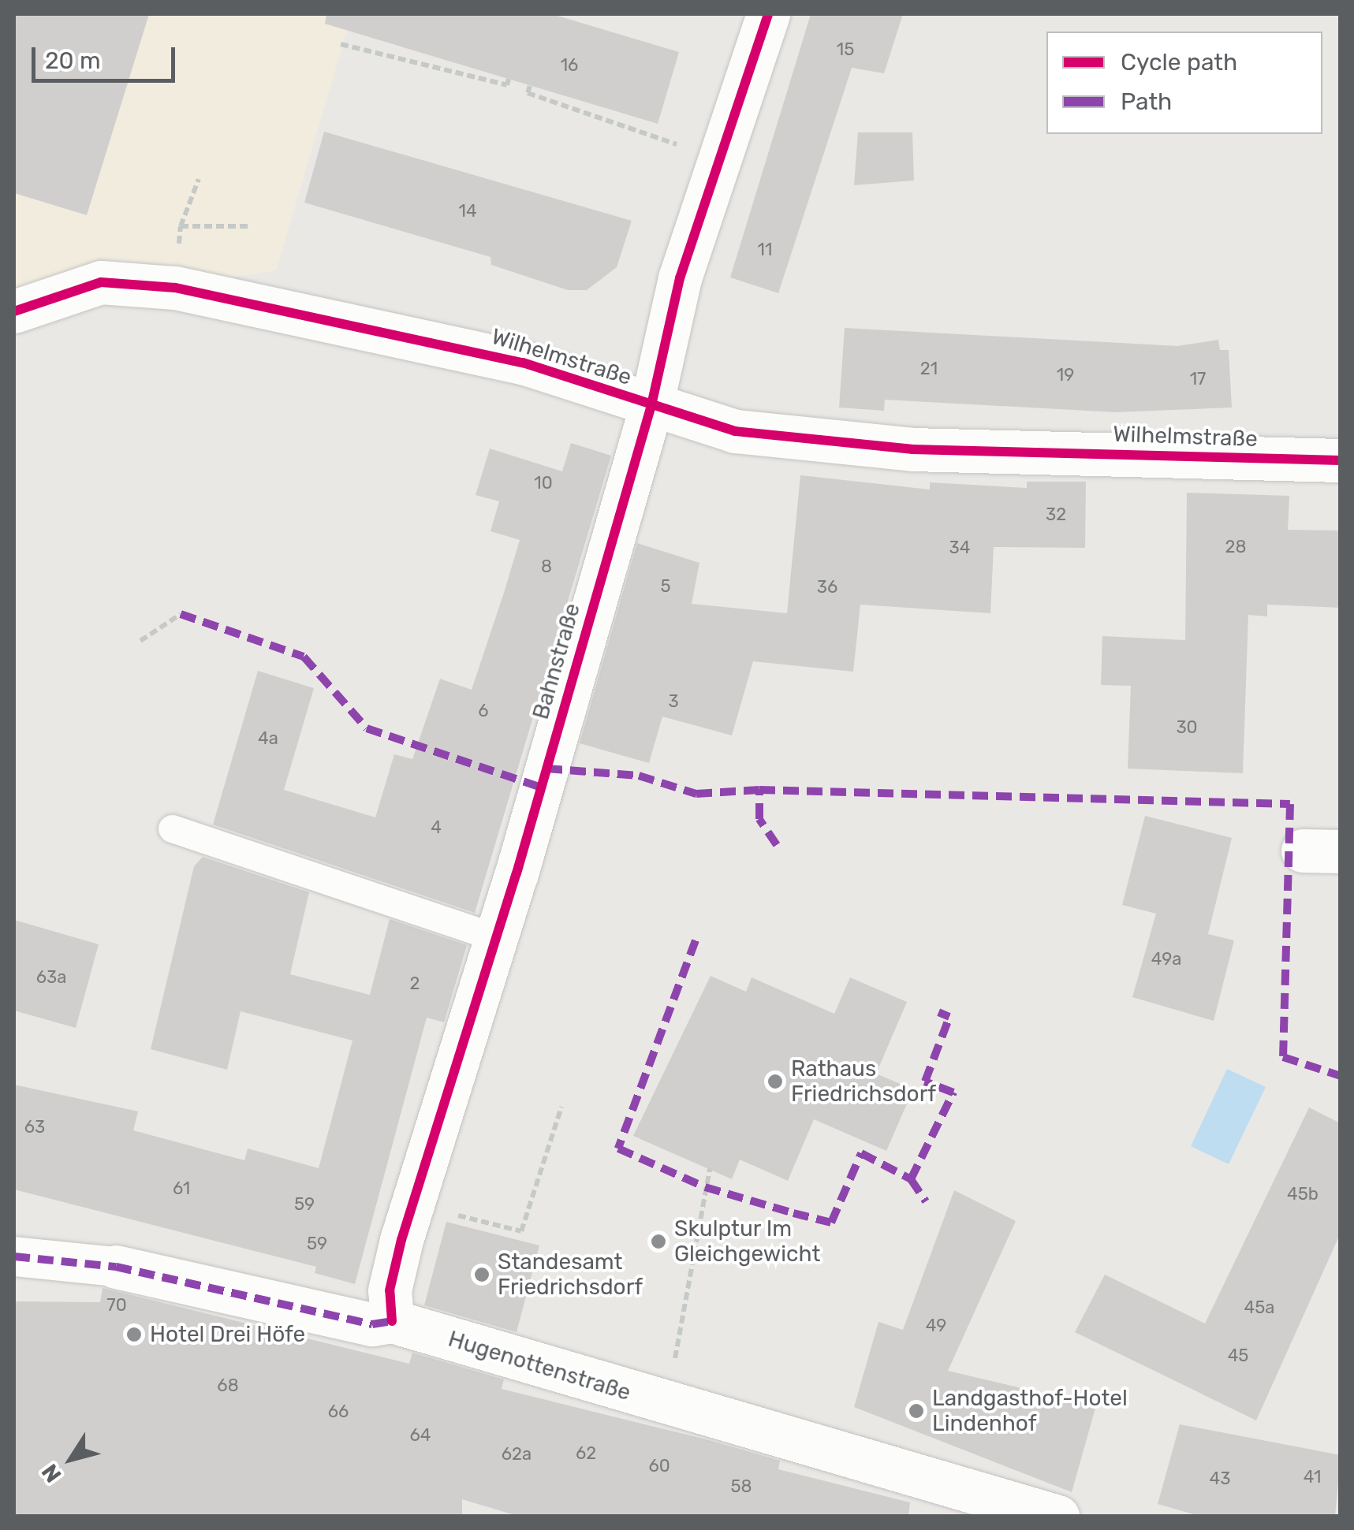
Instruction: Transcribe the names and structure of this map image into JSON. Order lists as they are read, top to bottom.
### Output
{
  "streets": {
    "street": ["Wilhelmstraße", "Bahnstraße", "Hugenottenstraße"]
  },
  "crossings": [
    ["Wilhelmstraße", "Bahnstraße"],
    ["Bahnstraße", "Hugenottenstraße"]
  ],
  "places": [
    "Rathaus Friedrichsdorf",
    "Skulptur Im Gleichgewicht",
    "Standesamt Friedrichsdorf",
    "Hotel Drei Höfe",
    "Landgasthof-Hotel Lindenhof"
  ],
  "house_numbers": [
    "15",
    "16",
    "14",
    "11",
    "21",
    "19",
    "17",
    "10",
    "32",
    "28",
    "34",
    "8",
    "5",
    "36",
    "3",
    "6",
    "30",
    "4a",
    "4",
    "49a",
    "63a",
    "2",
    "63",
    "61",
    "45b",
    "59",
    "59",
    "70",
    "45a",
    "49",
    "45",
    "68",
    "66",
    "64",
    "62",
    "62a",
    "60",
    "41",
    "43",
    "58"
  ],
  "legend": ["Cycle path", "Path"],
  "scale_bar": "20 m",
  "north": "bottom left"
}
